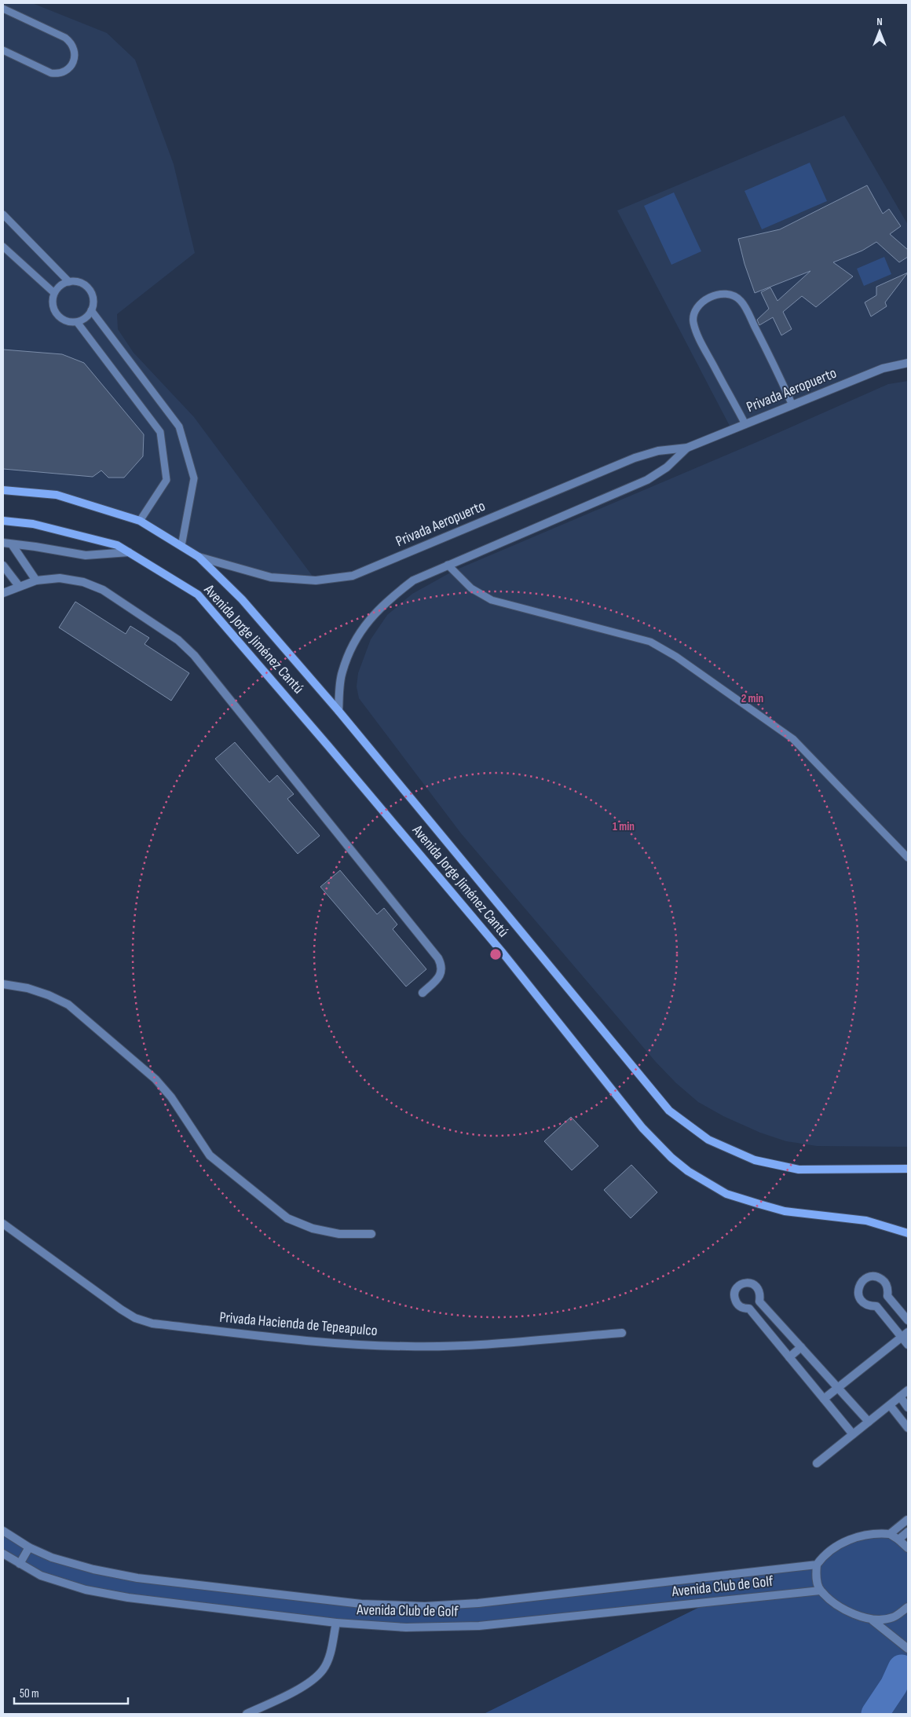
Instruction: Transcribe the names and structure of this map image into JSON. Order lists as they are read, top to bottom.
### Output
{
  "streets": {
    "main road": ["Avenida Jorge Jiménez Cantú"],
    "street": ["Privada Aeropuerto", "Privada Hacienda de Tepeapulco", "Avenida Club de Golf"]
  },
  "crossings": [
    ["Privada Aeropuerto", "Avenida Jorge Jiménez Cantú"]
  ],
  "scale_bar": "50 m",
  "north": "top",
  "rings": ["2 min", "1 min"]
}
